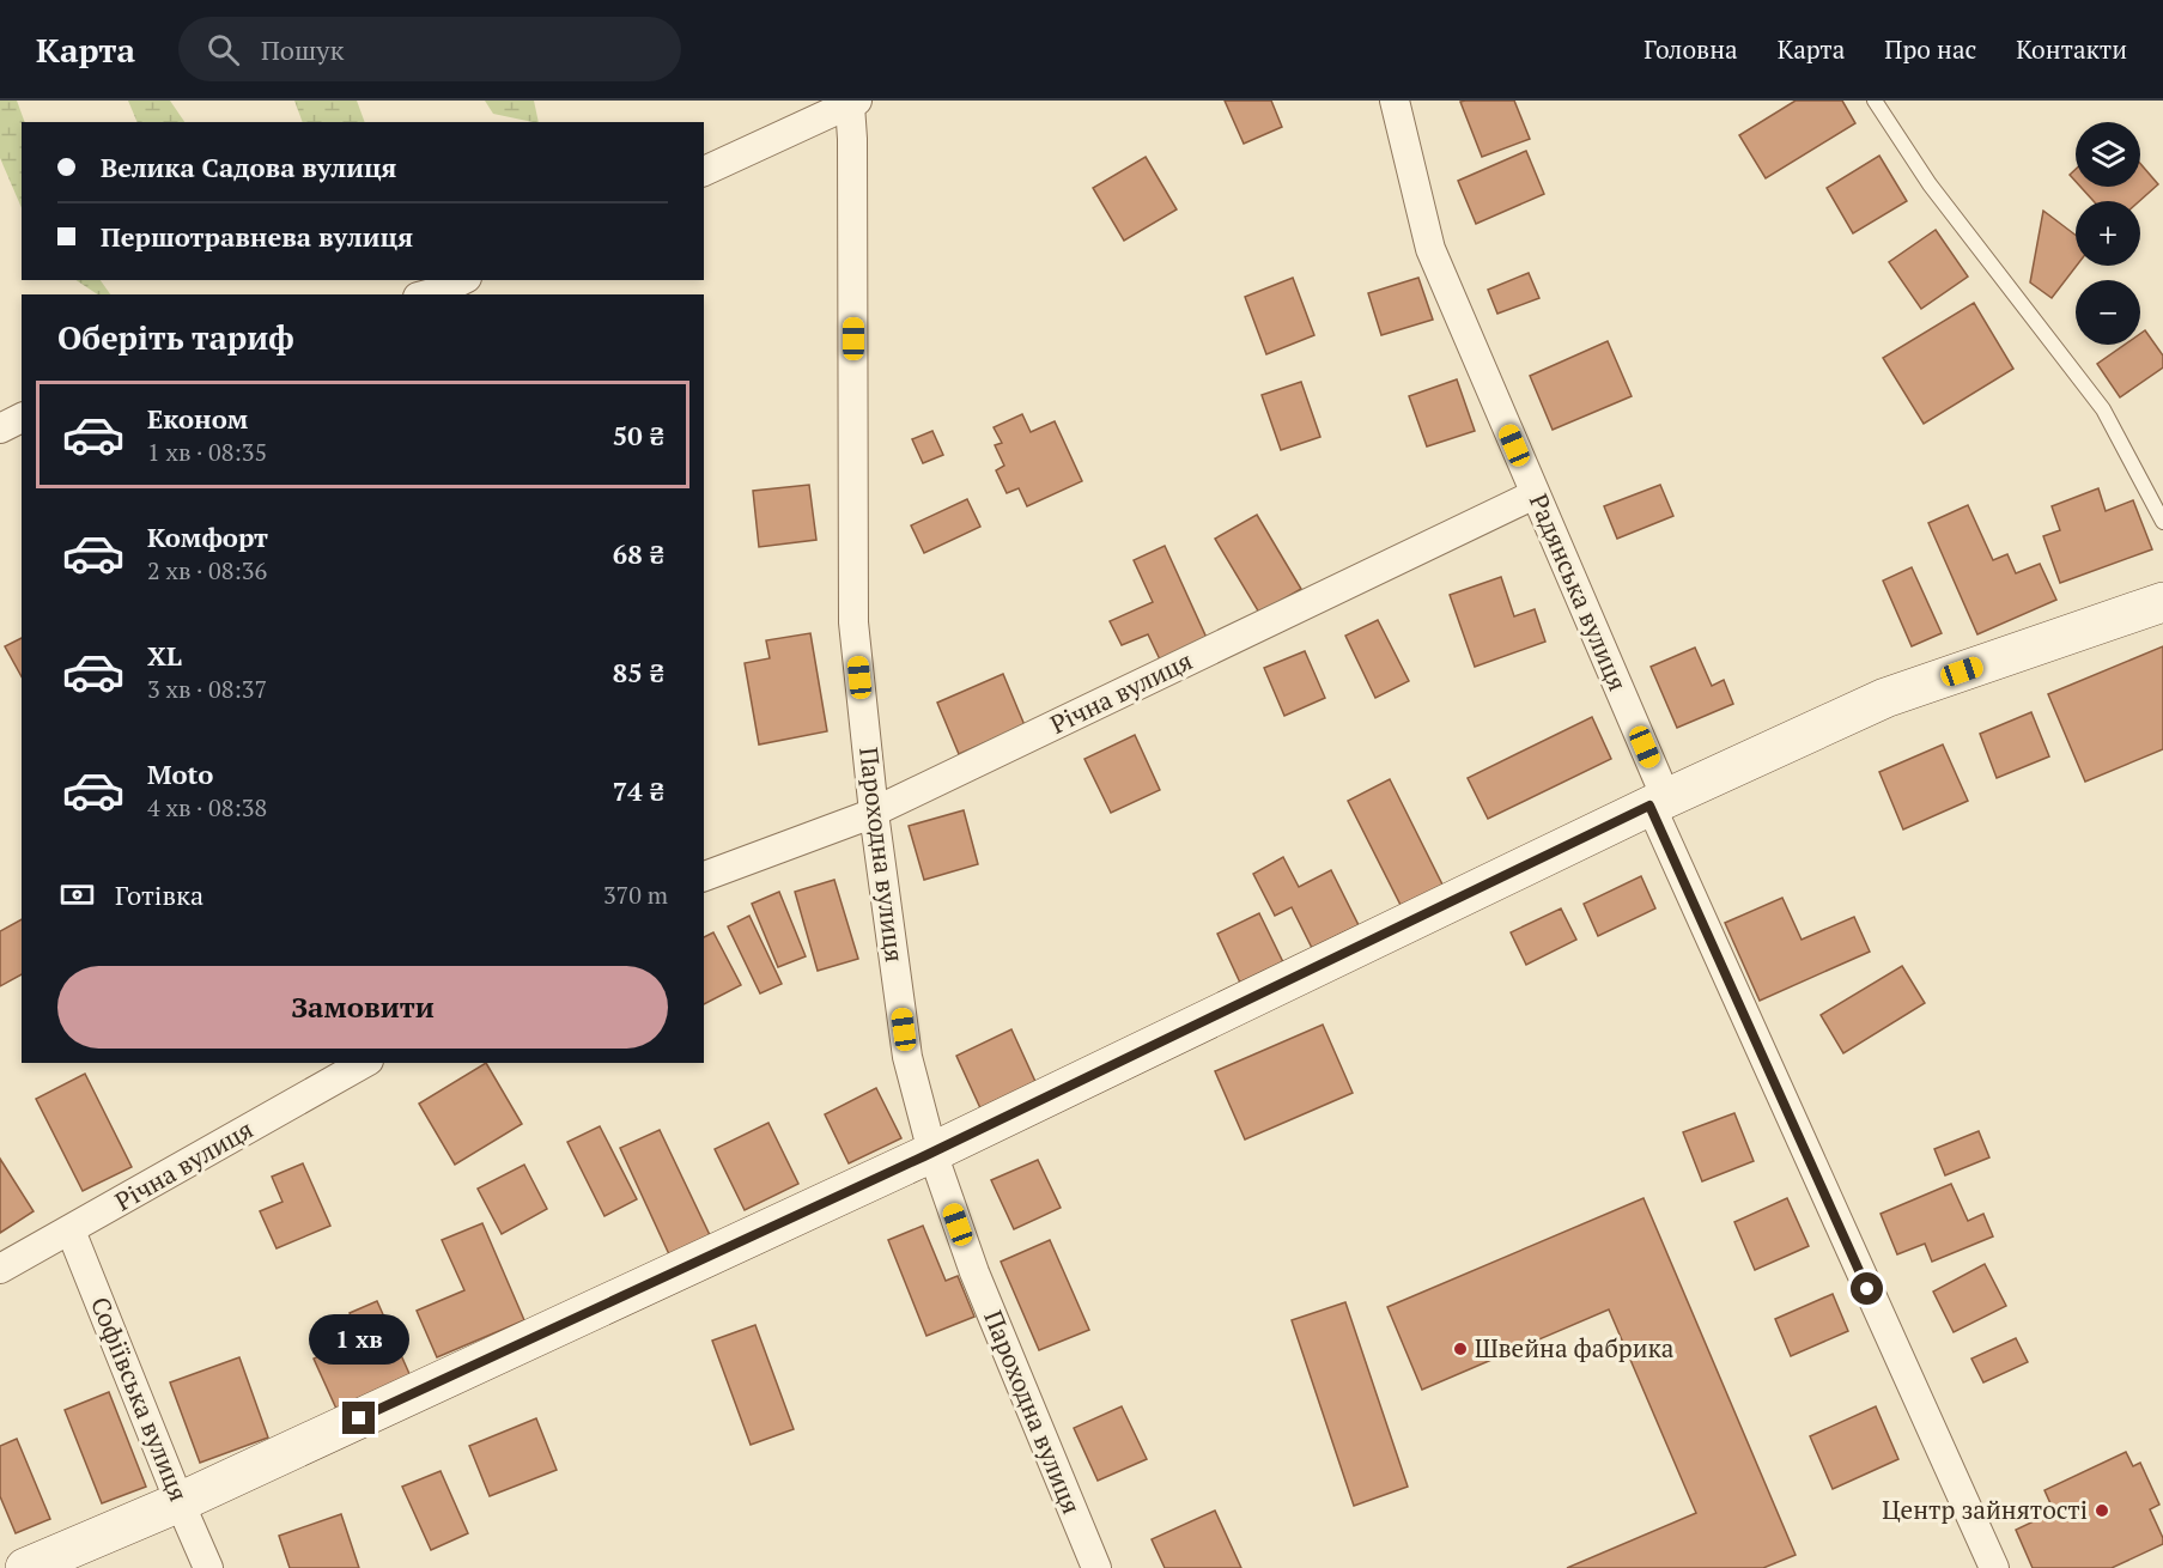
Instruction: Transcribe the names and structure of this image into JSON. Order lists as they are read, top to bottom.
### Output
{
  "streets": {
    "street": [
      "Радянська вулиця",
      "Річна вулиця",
      "Пароходна вулиця",
      "Софіївська вулиця"
    ]
  },
  "crossings": [
    ["Радянська вулиця", "Річна вулиця"],
    ["Річна вулиця", "Пароходна вулиця"],
    ["Річна вулиця", "Софіївська вулиця"]
  ],
  "places": ["Швейна фабрика", "Центр зайнятості"],
  "page": {
    "header": "Карта",
    "search": "Пошук",
    "nav": [
      "Головна",
      "Карта",
      "Про нас",
      "Контакти"
    ],
    "map_buttons": ["+", "−"],
    "banner": ["Велика Садова вулиця", "Першотравнева вулиця"],
    "heading": "Оберіть тариф",
    "list": [
      {
        "name": "Економ",
        "note": "1 хв · 08:35",
        "value": "50 ₴"
      },
      {
        "name": "Комфорт",
        "note": "2 хв · 08:36",
        "value": "68 ₴"
      },
      {
        "name": "XL",
        "note": "3 хв · 08:37",
        "value": "85 ₴"
      },
      {
        "name": "Moto",
        "note": "4 хв · 08:38",
        "value": "74 ₴"
      }
    ],
    "pay": ["Готівка", "370 m"],
    "buttons": "Замовити",
    "bubble": "1 хв"
  }
}
